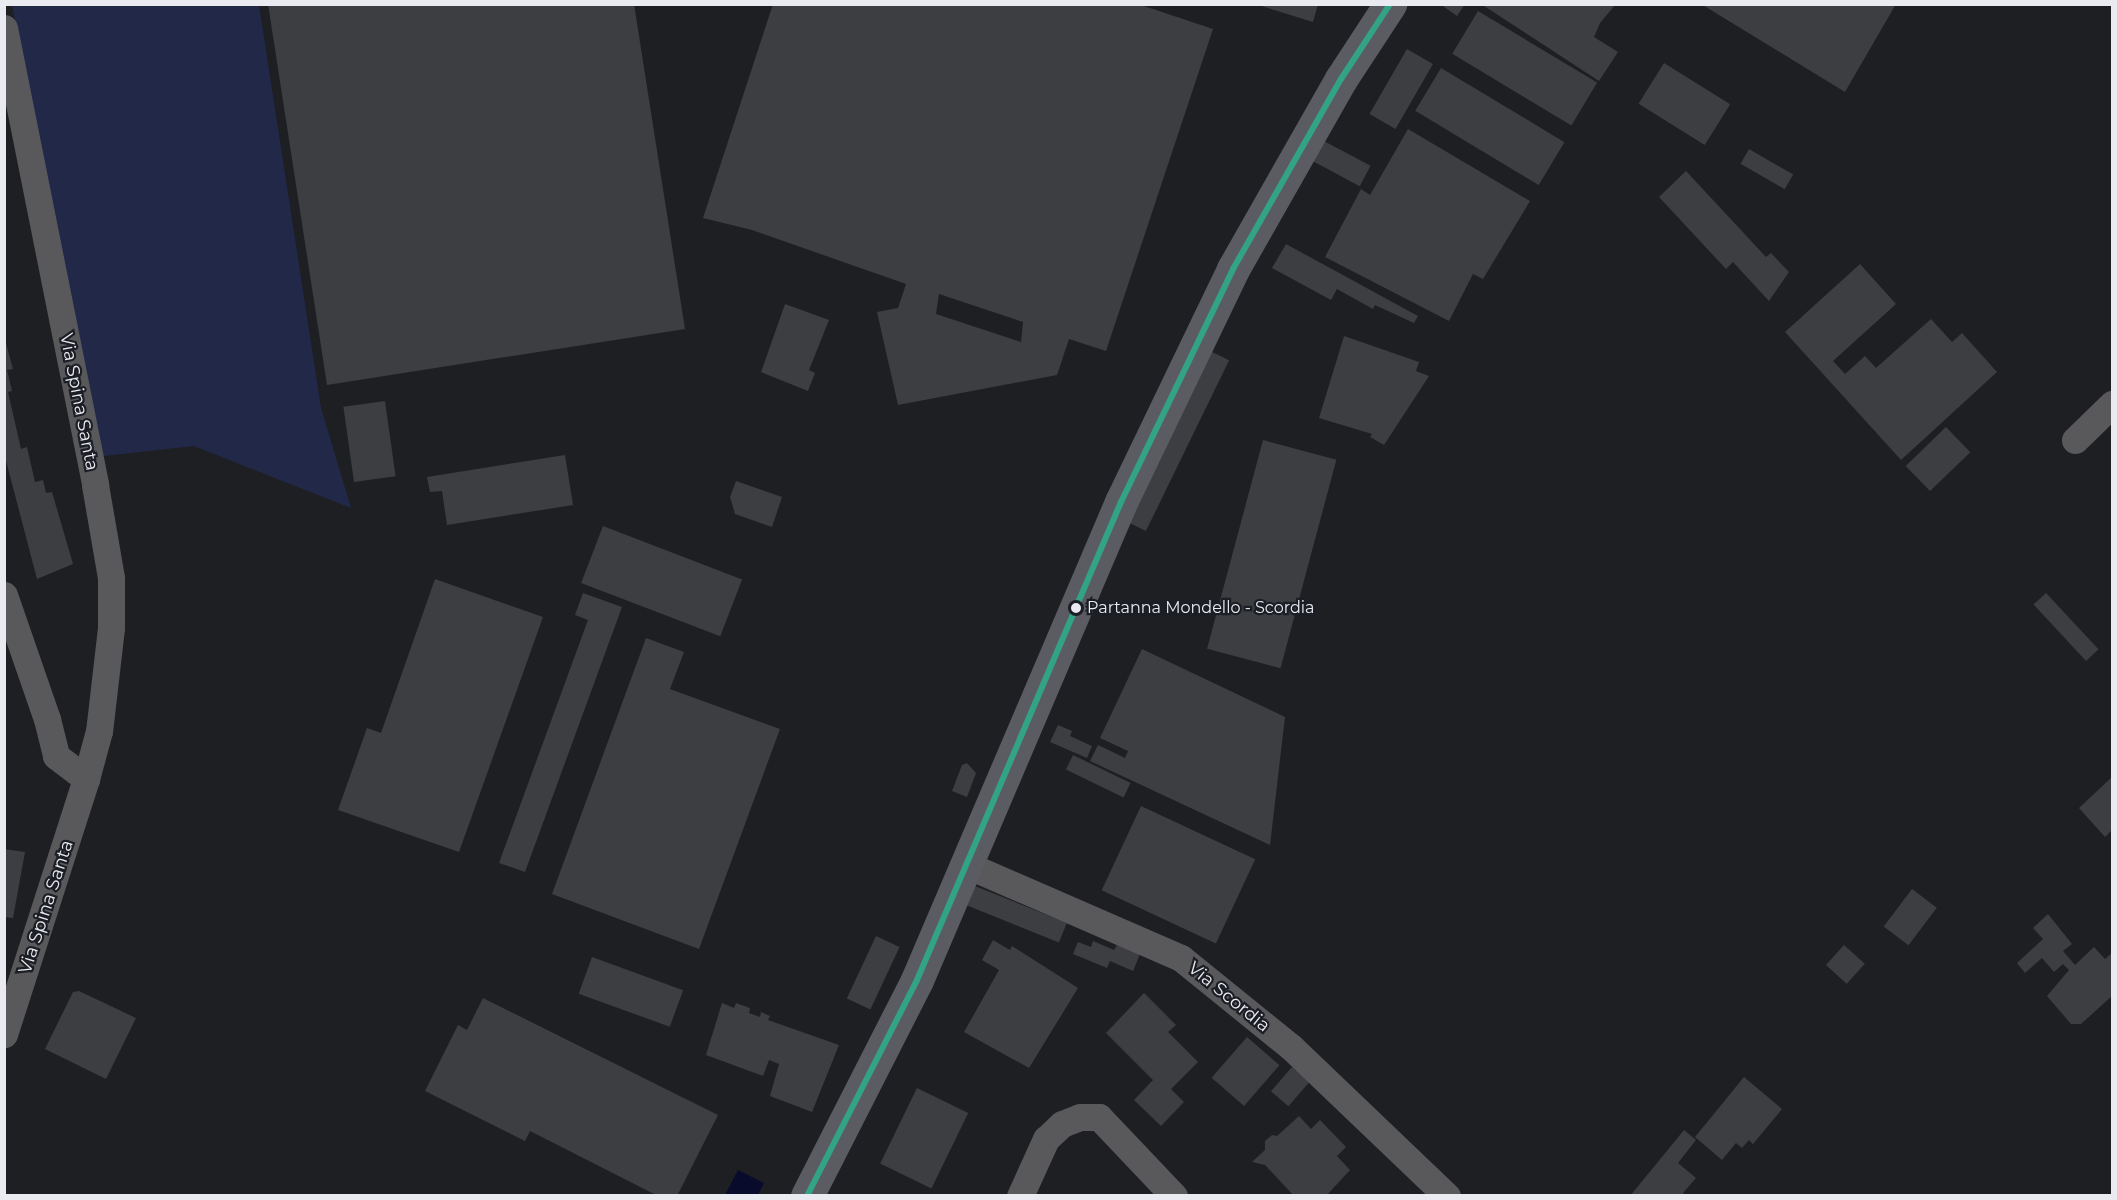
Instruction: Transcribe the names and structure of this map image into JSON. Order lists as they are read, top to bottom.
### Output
{
  "streets": {
    "street": ["Via Spina Santa", "Via Scordia"]
  },
  "places": ["Partanna Mondello - Scordia"]
}
